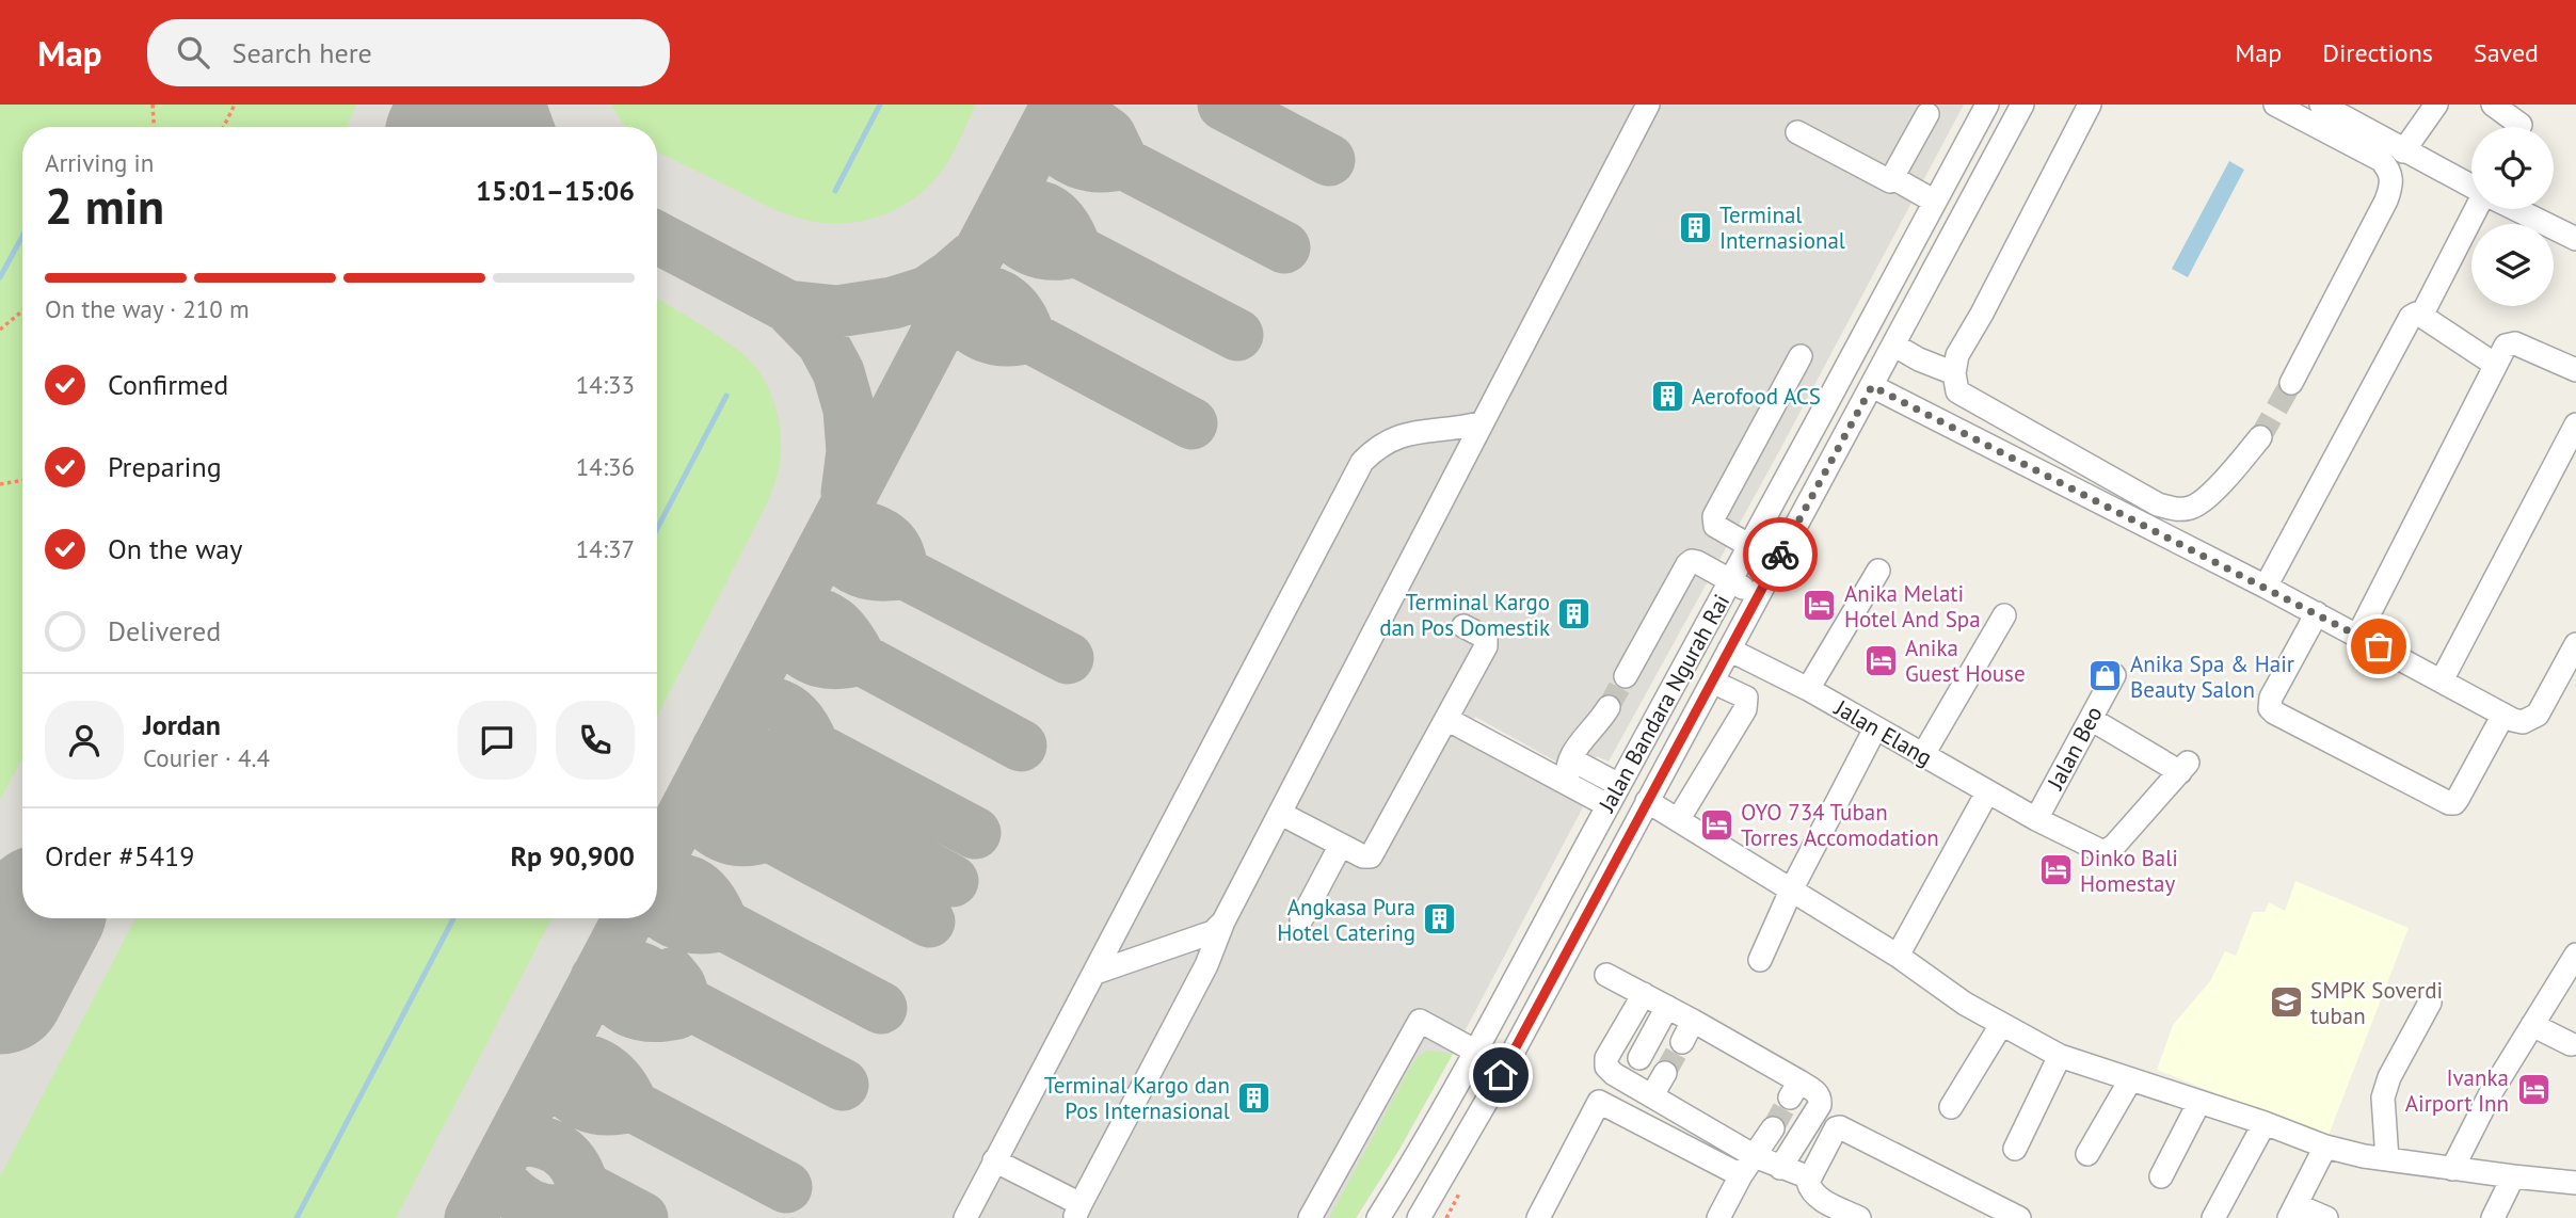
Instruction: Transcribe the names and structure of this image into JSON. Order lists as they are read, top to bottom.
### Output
{
  "streets": {
    "street": ["Jalan Bandara Ngurah Rai", "Jalan Elang", "Jalan Beo"]
  },
  "crossings": [
    ["Jalan Bandara Ngurah Rai", "Jalan Elang"],
    ["Jalan Elang", "Jalan Beo"]
  ],
  "places": {
    "building": [
      "Terminal Internasional",
      "Aerofood ACS",
      "Terminal Kargo dan Pos Domestik",
      "Angkasa Pura Hotel Catering",
      "Terminal Kargo dan Pos Internasional"
    ],
    "hotel": [
      "Anika Melati Hotel And Spa",
      "Anika Guest House",
      "OYO 734 Tuban Torres Accomodation",
      "Dinko Bali Homestay",
      "Ivanka Airport Inn"
    ],
    "shop": ["Anika Spa & Hair Beauty Salon"],
    "school or university": ["SMPK Soverdi tuban"]
  },
  "page": {
    "header": "Map",
    "search": "Search here",
    "nav": ["Map", "Directions", "Saved"],
    "heading": ["2 min", "Arriving in", "15:01–15:06"],
    "panel": [
      "Jordan",
      "Courier · 4.4",
      "Order #5419",
      "Rp 90,900"
    ],
    "bar": "On the way · 210 m",
    "list": [
      ["Confirmed", "14:33"],
      ["Preparing", "14:36"],
      ["On the way", "14:37"],
      "Delivered"
    ]
  }
}
